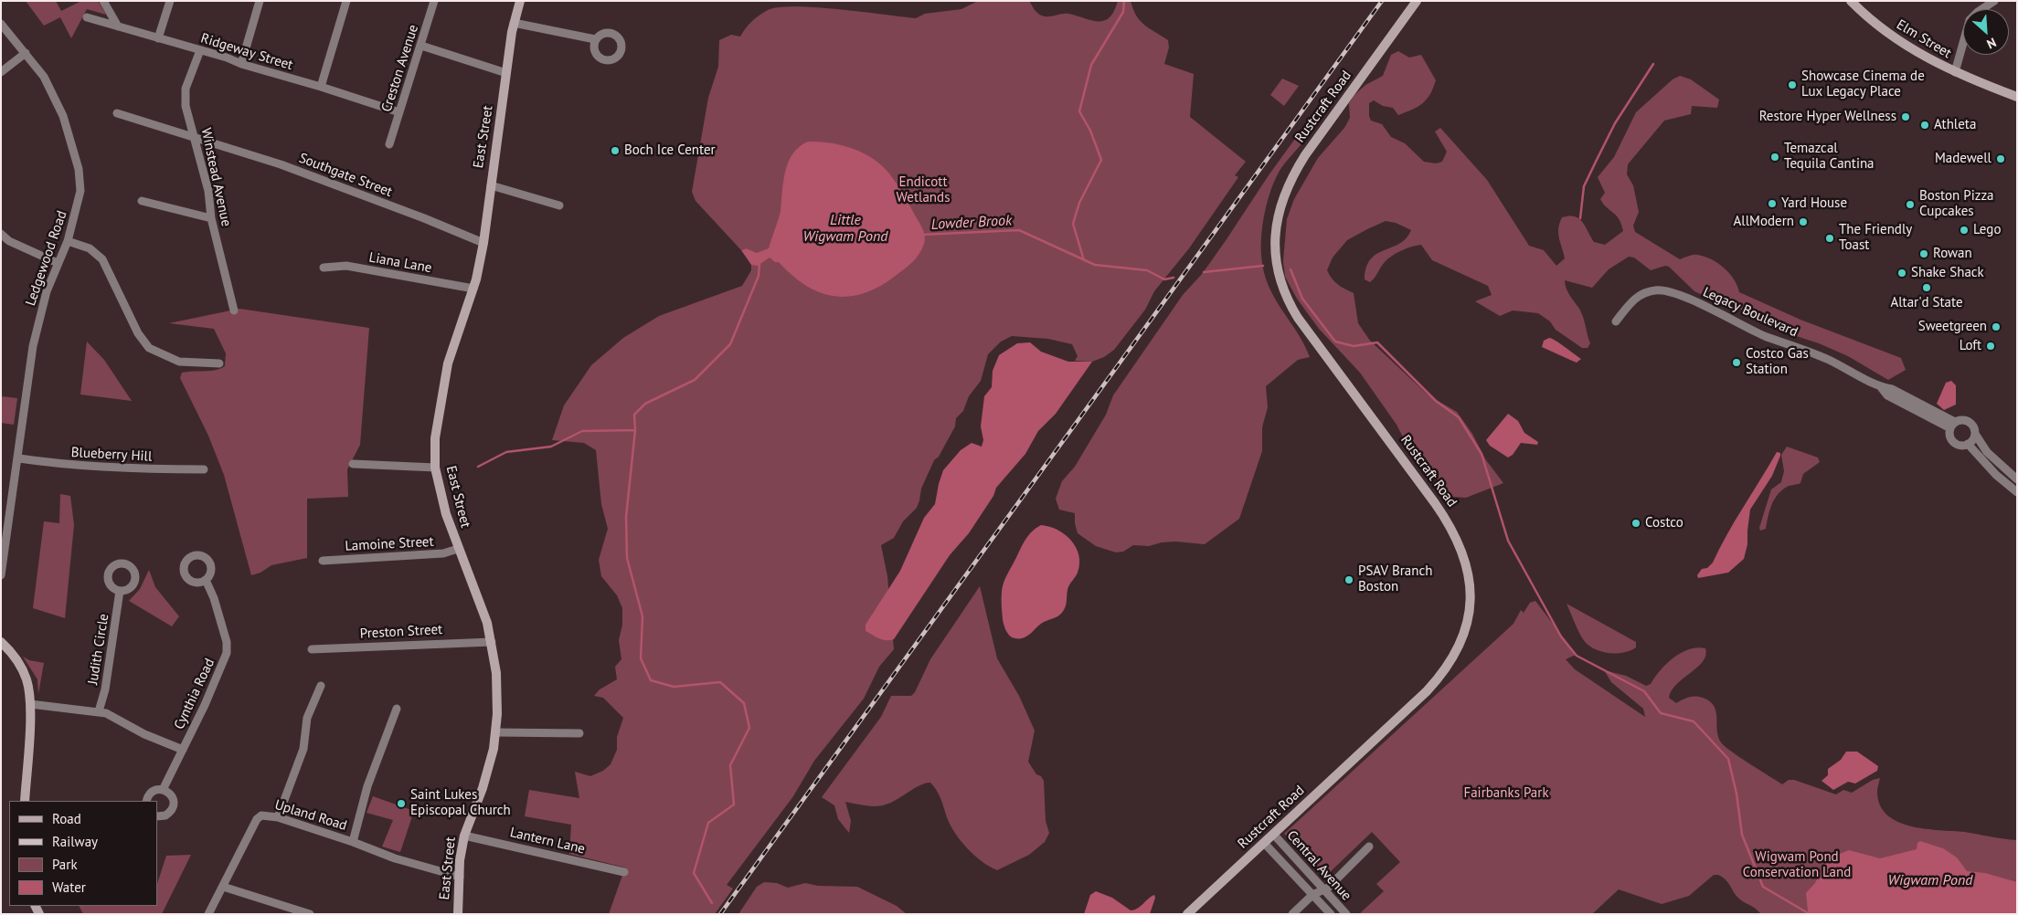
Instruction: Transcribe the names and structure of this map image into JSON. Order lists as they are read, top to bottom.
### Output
{
  "streets": {
    "main road": ["Elm Street", "Rustcraft Road", "East Street"],
    "street": [
      "Ridgeway Street",
      "Creston Avenue",
      "Southgate Street",
      "Winstead Avenue",
      "Ledgewood Road",
      "Liana Lane",
      "Legacy Boulevard",
      "Blueberry Hill",
      "Lamoine Street",
      "Preston Street",
      "Judith Circle",
      "Cynthia Road",
      "Upland Road",
      "Lantern Lane",
      "Central Avenue"
    ]
  },
  "crossings": [
    ["Ridgeway Street", "Creston Avenue"],
    ["Ridgeway Street", "Winstead Avenue"],
    ["Rustcraft Road", "Central Avenue"],
    ["East Street", "Southgate Street"],
    ["East Street", "Liana Lane"],
    ["East Street", "Lamoine Street"],
    ["East Street", "Preston Street"],
    ["East Street", "Upland Road"],
    ["East Street", "Lantern Lane"],
    ["Southgate Street", "Winstead Avenue"],
    ["Ledgewood Road", "Blueberry Hill"]
  ],
  "water": ["Little Wigwam Pond", "Lowder Brook", "Wigwam Pond"],
  "parks": ["Endicott Wetlands", "Fairbanks Park", "Wigwam Pond Conservation Land"],
  "places": [
    "Showcase Cinema de Lux Legacy Place",
    "Restore Hyper Wellness",
    "Athleta",
    "Boch Ice Center",
    "Temazcal Tequila Cantina",
    "Madewell",
    "Yard House",
    "Boston Pizza Cupcakes",
    "AllModern",
    "Lego",
    "The Friendly Toast",
    "Rowan",
    "Shake Shack",
    "Altar'd State",
    "Sweetgreen",
    "Loft",
    "Costco Gas Station",
    "Costco",
    "PSAV Branch Boston",
    "Saint Lukes Episcopal Church"
  ],
  "legend": [
    "Road",
    "Railway",
    "Park",
    "Water"
  ],
  "north": "bottom right"
}
